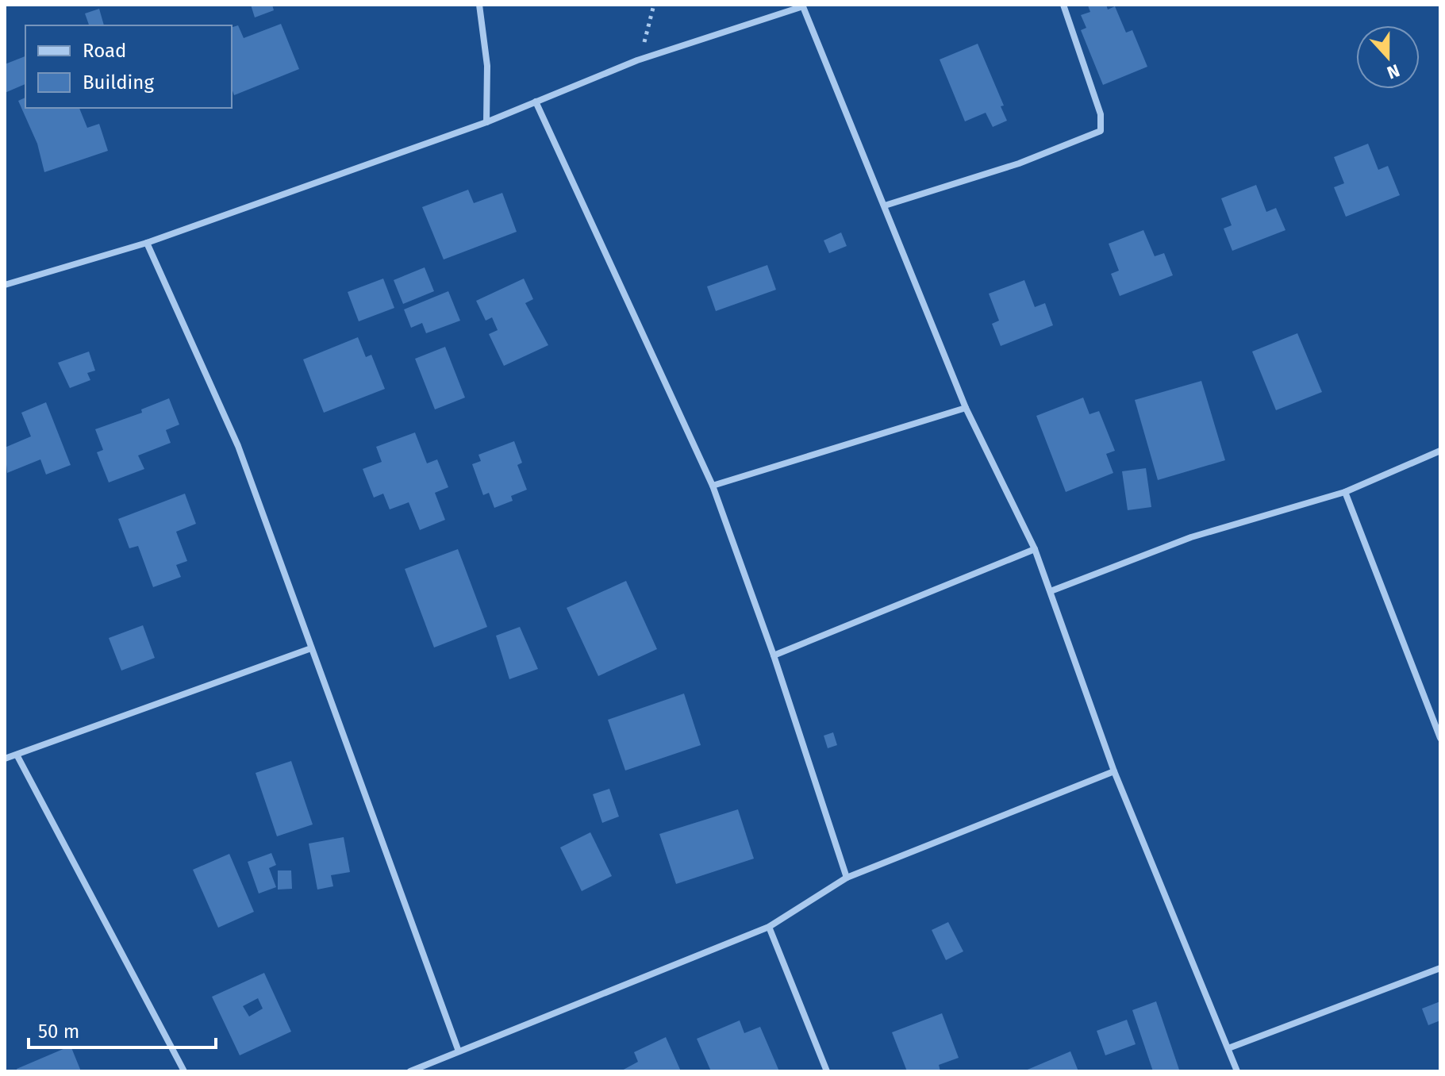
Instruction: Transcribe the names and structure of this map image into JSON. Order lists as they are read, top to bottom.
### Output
{
  "legend": ["Road", "Building"],
  "scale_bar": "50 m",
  "north": "bottom"
}
